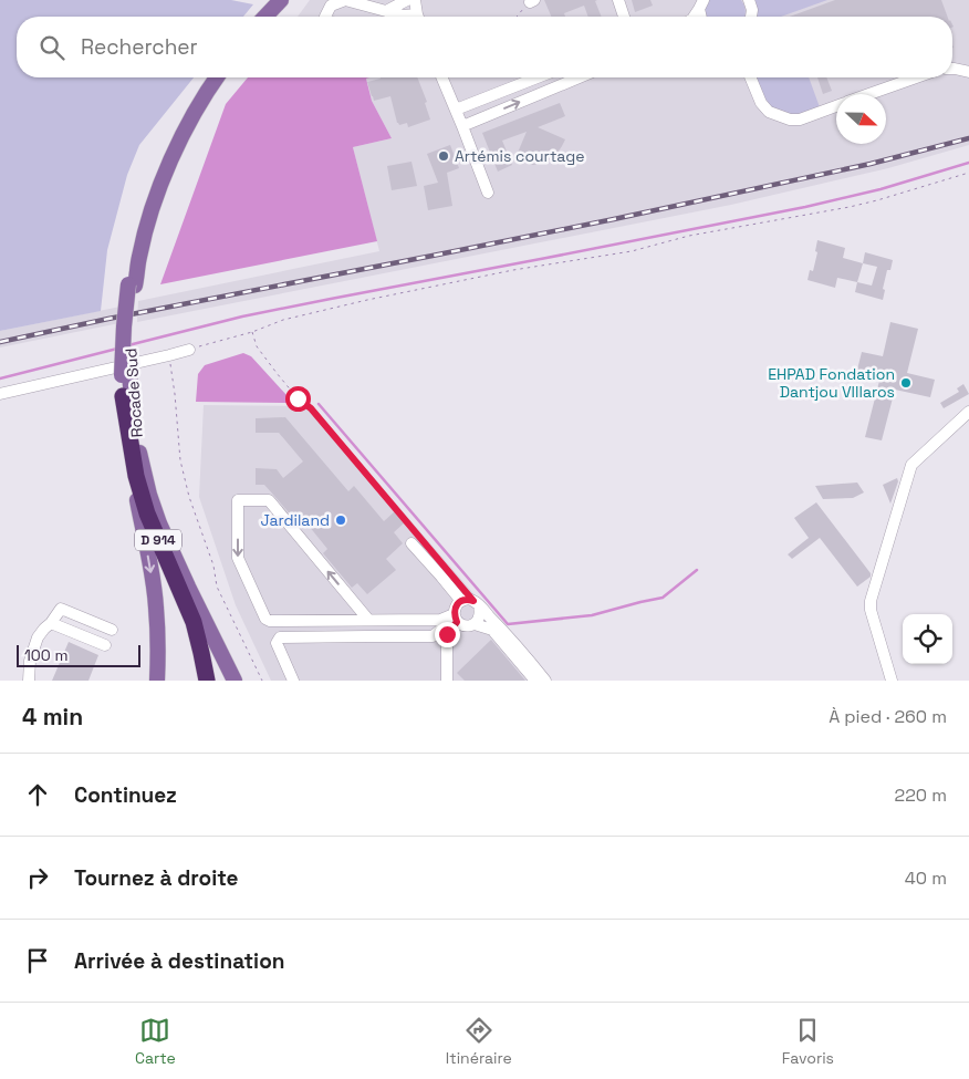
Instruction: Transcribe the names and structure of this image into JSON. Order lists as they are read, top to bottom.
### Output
{
  "streets": {
    "highway": ["D 914"],
    "main road": ["Rocade Sud"]
  },
  "crossings": [
    ["Rocade Sud", "D 914"]
  ],
  "places": ["Artémis courtage", "EHPAD Fondation Dantjou VIllaros", "Jardiland"],
  "scale_bar": "100 m",
  "north": "right",
  "page": {
    "search": "Rechercher",
    "scale": "100 m",
    "heading": ["4 min", "À pied · 260 m"],
    "list": [
      ["Continuez", "220 m"],
      ["Tournez à droite", "40 m"],
      "Arrivée à destination"
    ],
    "nav": ["Carte", "Itinéraire", "Favoris"]
  }
}
